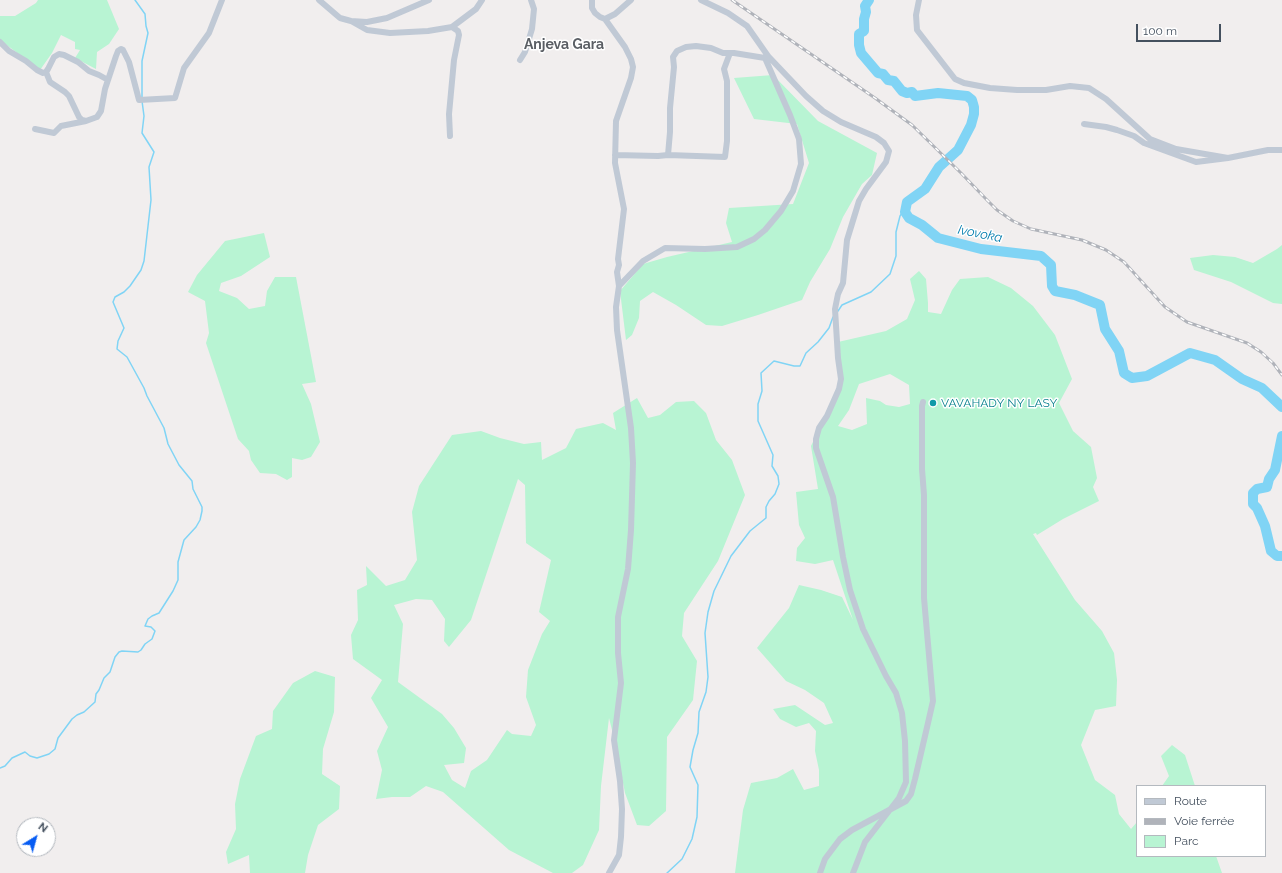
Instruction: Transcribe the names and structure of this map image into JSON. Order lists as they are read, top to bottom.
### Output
{
  "districts": ["Anjeva Gara"],
  "water": ["Ivovoka"],
  "places": ["VAVAHADY NY LASY"],
  "legend": ["Route", "Voie ferrée", "Parc"],
  "scale_bar": "100 m",
  "north": "top right"
}
